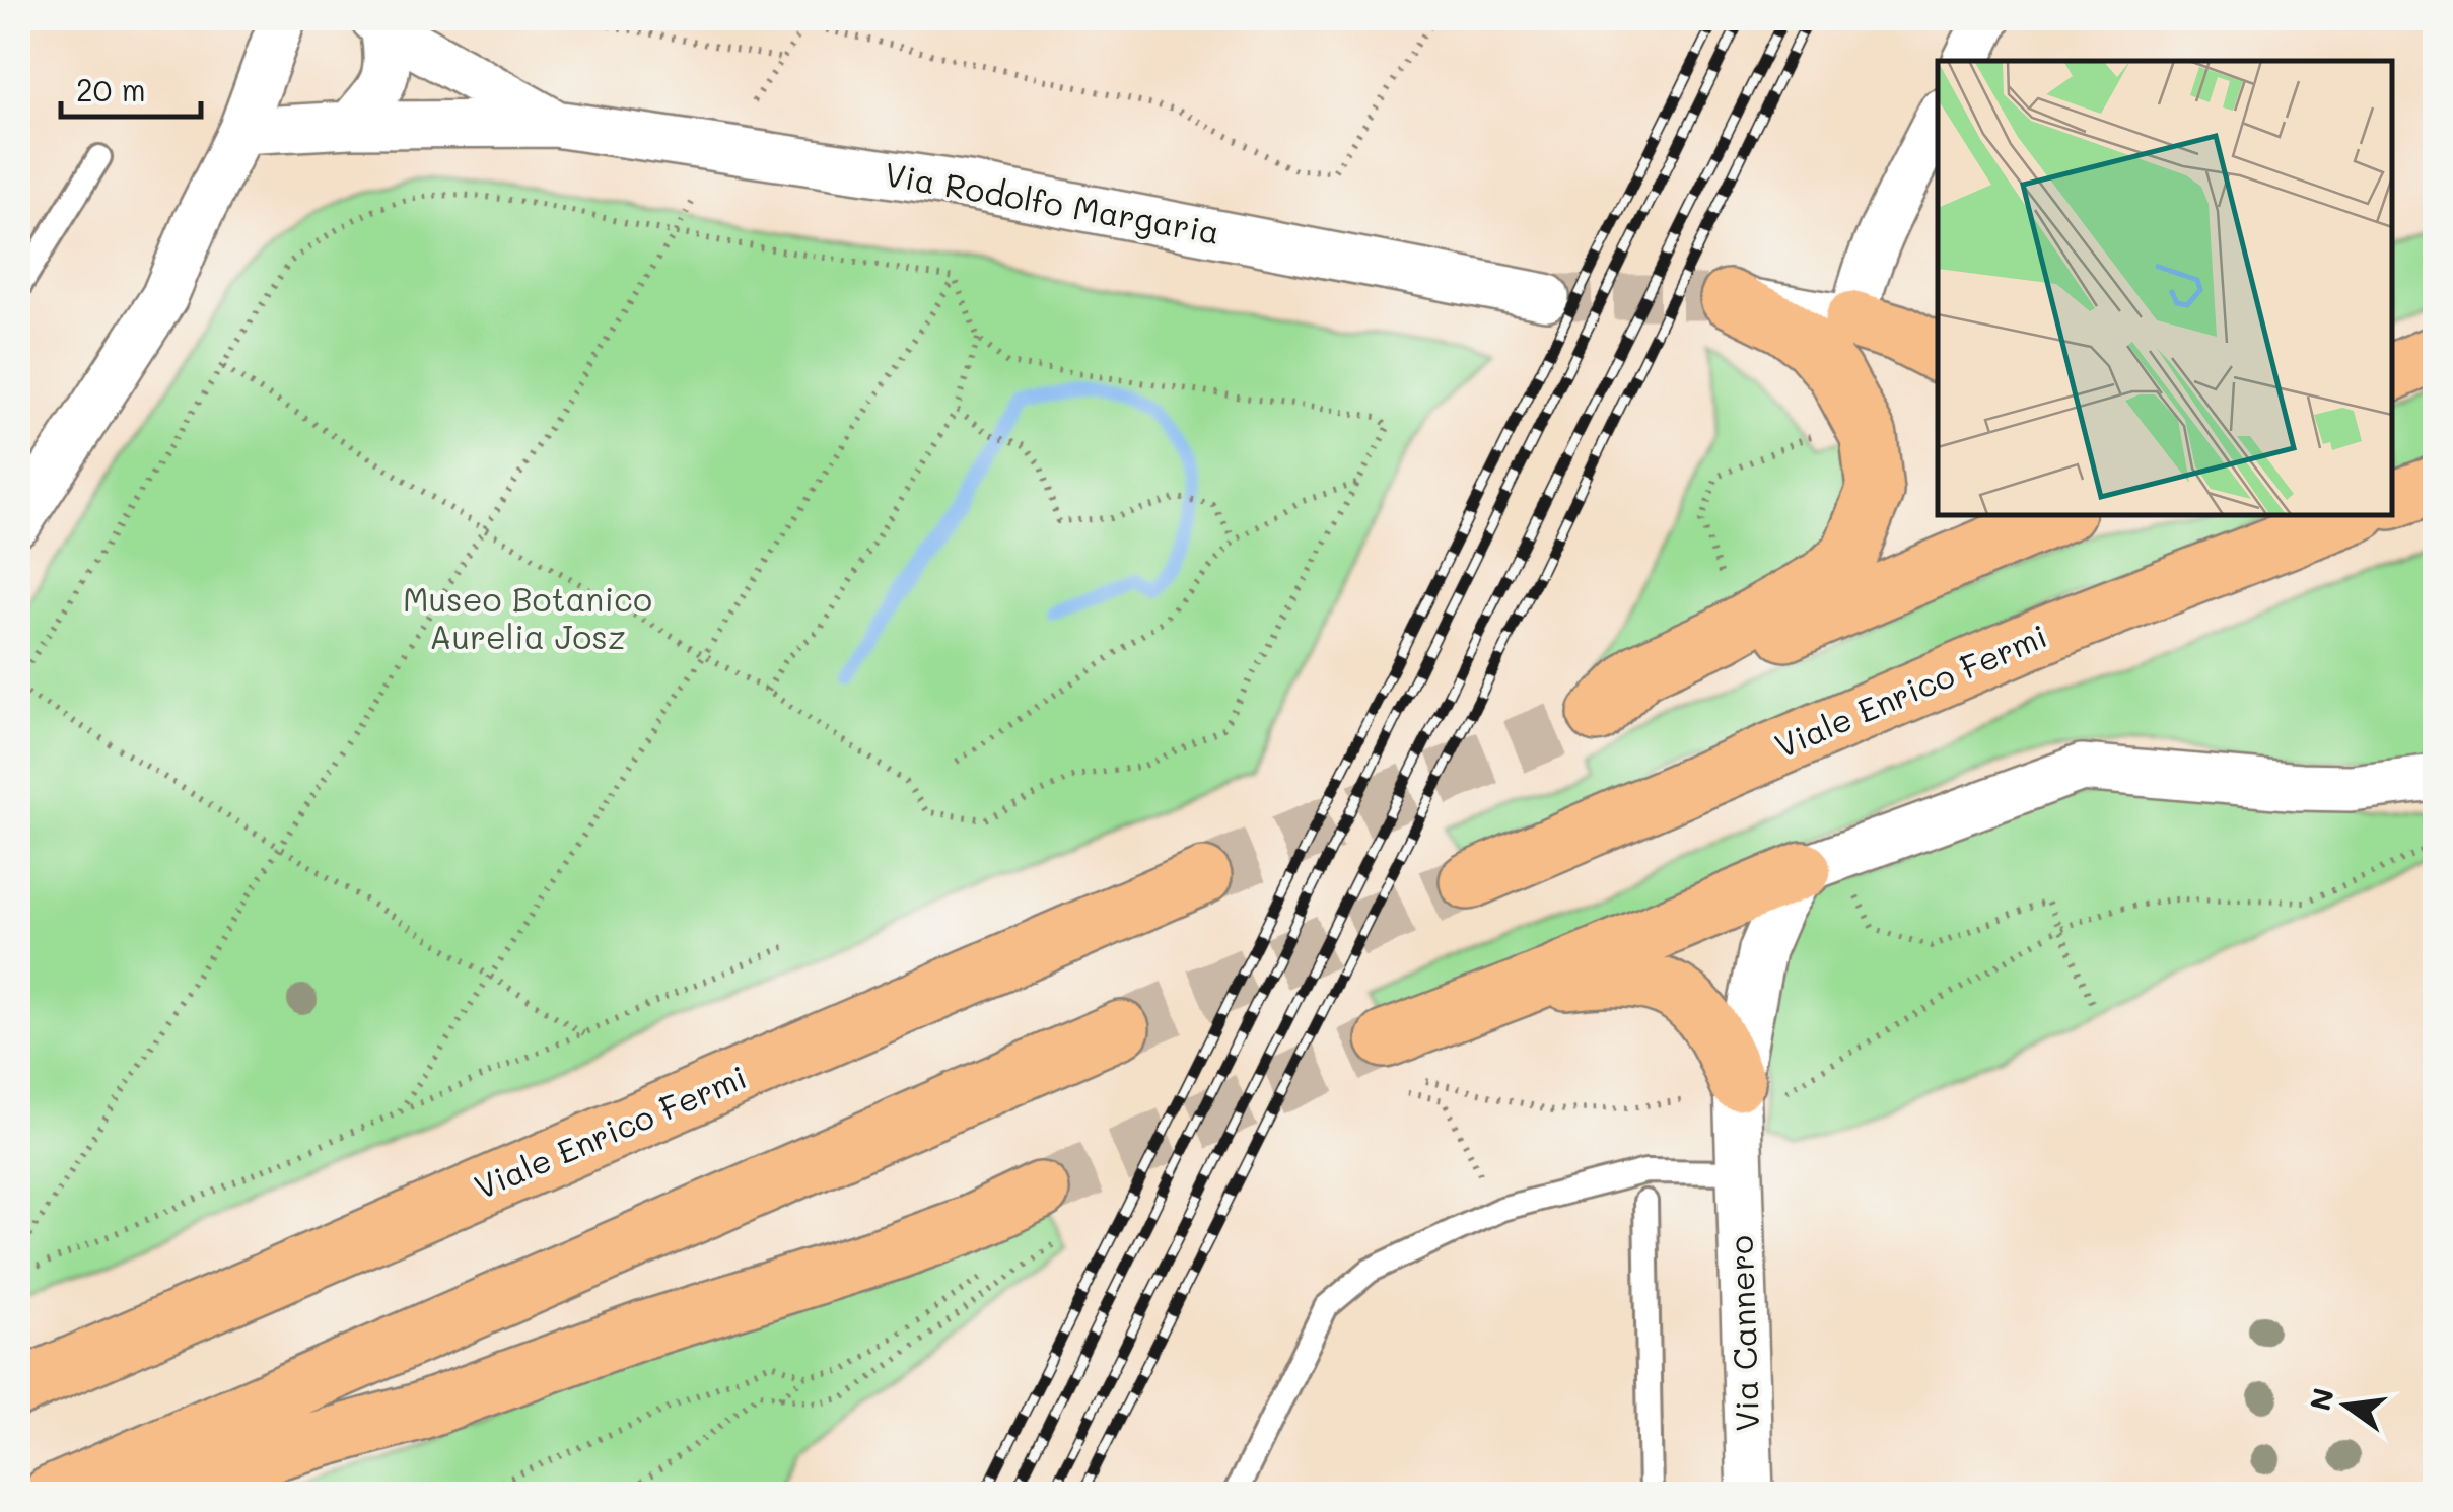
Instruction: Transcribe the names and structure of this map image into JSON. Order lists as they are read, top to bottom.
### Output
{
  "streets": {
    "main road": ["Viale Enrico Fermi"],
    "street": ["Via Rodolfo Margaria", "Via Cannero"]
  },
  "parks": ["Museo Botanico Aurelia Josz"],
  "scale_bar": "20 m",
  "north": "left"
}
